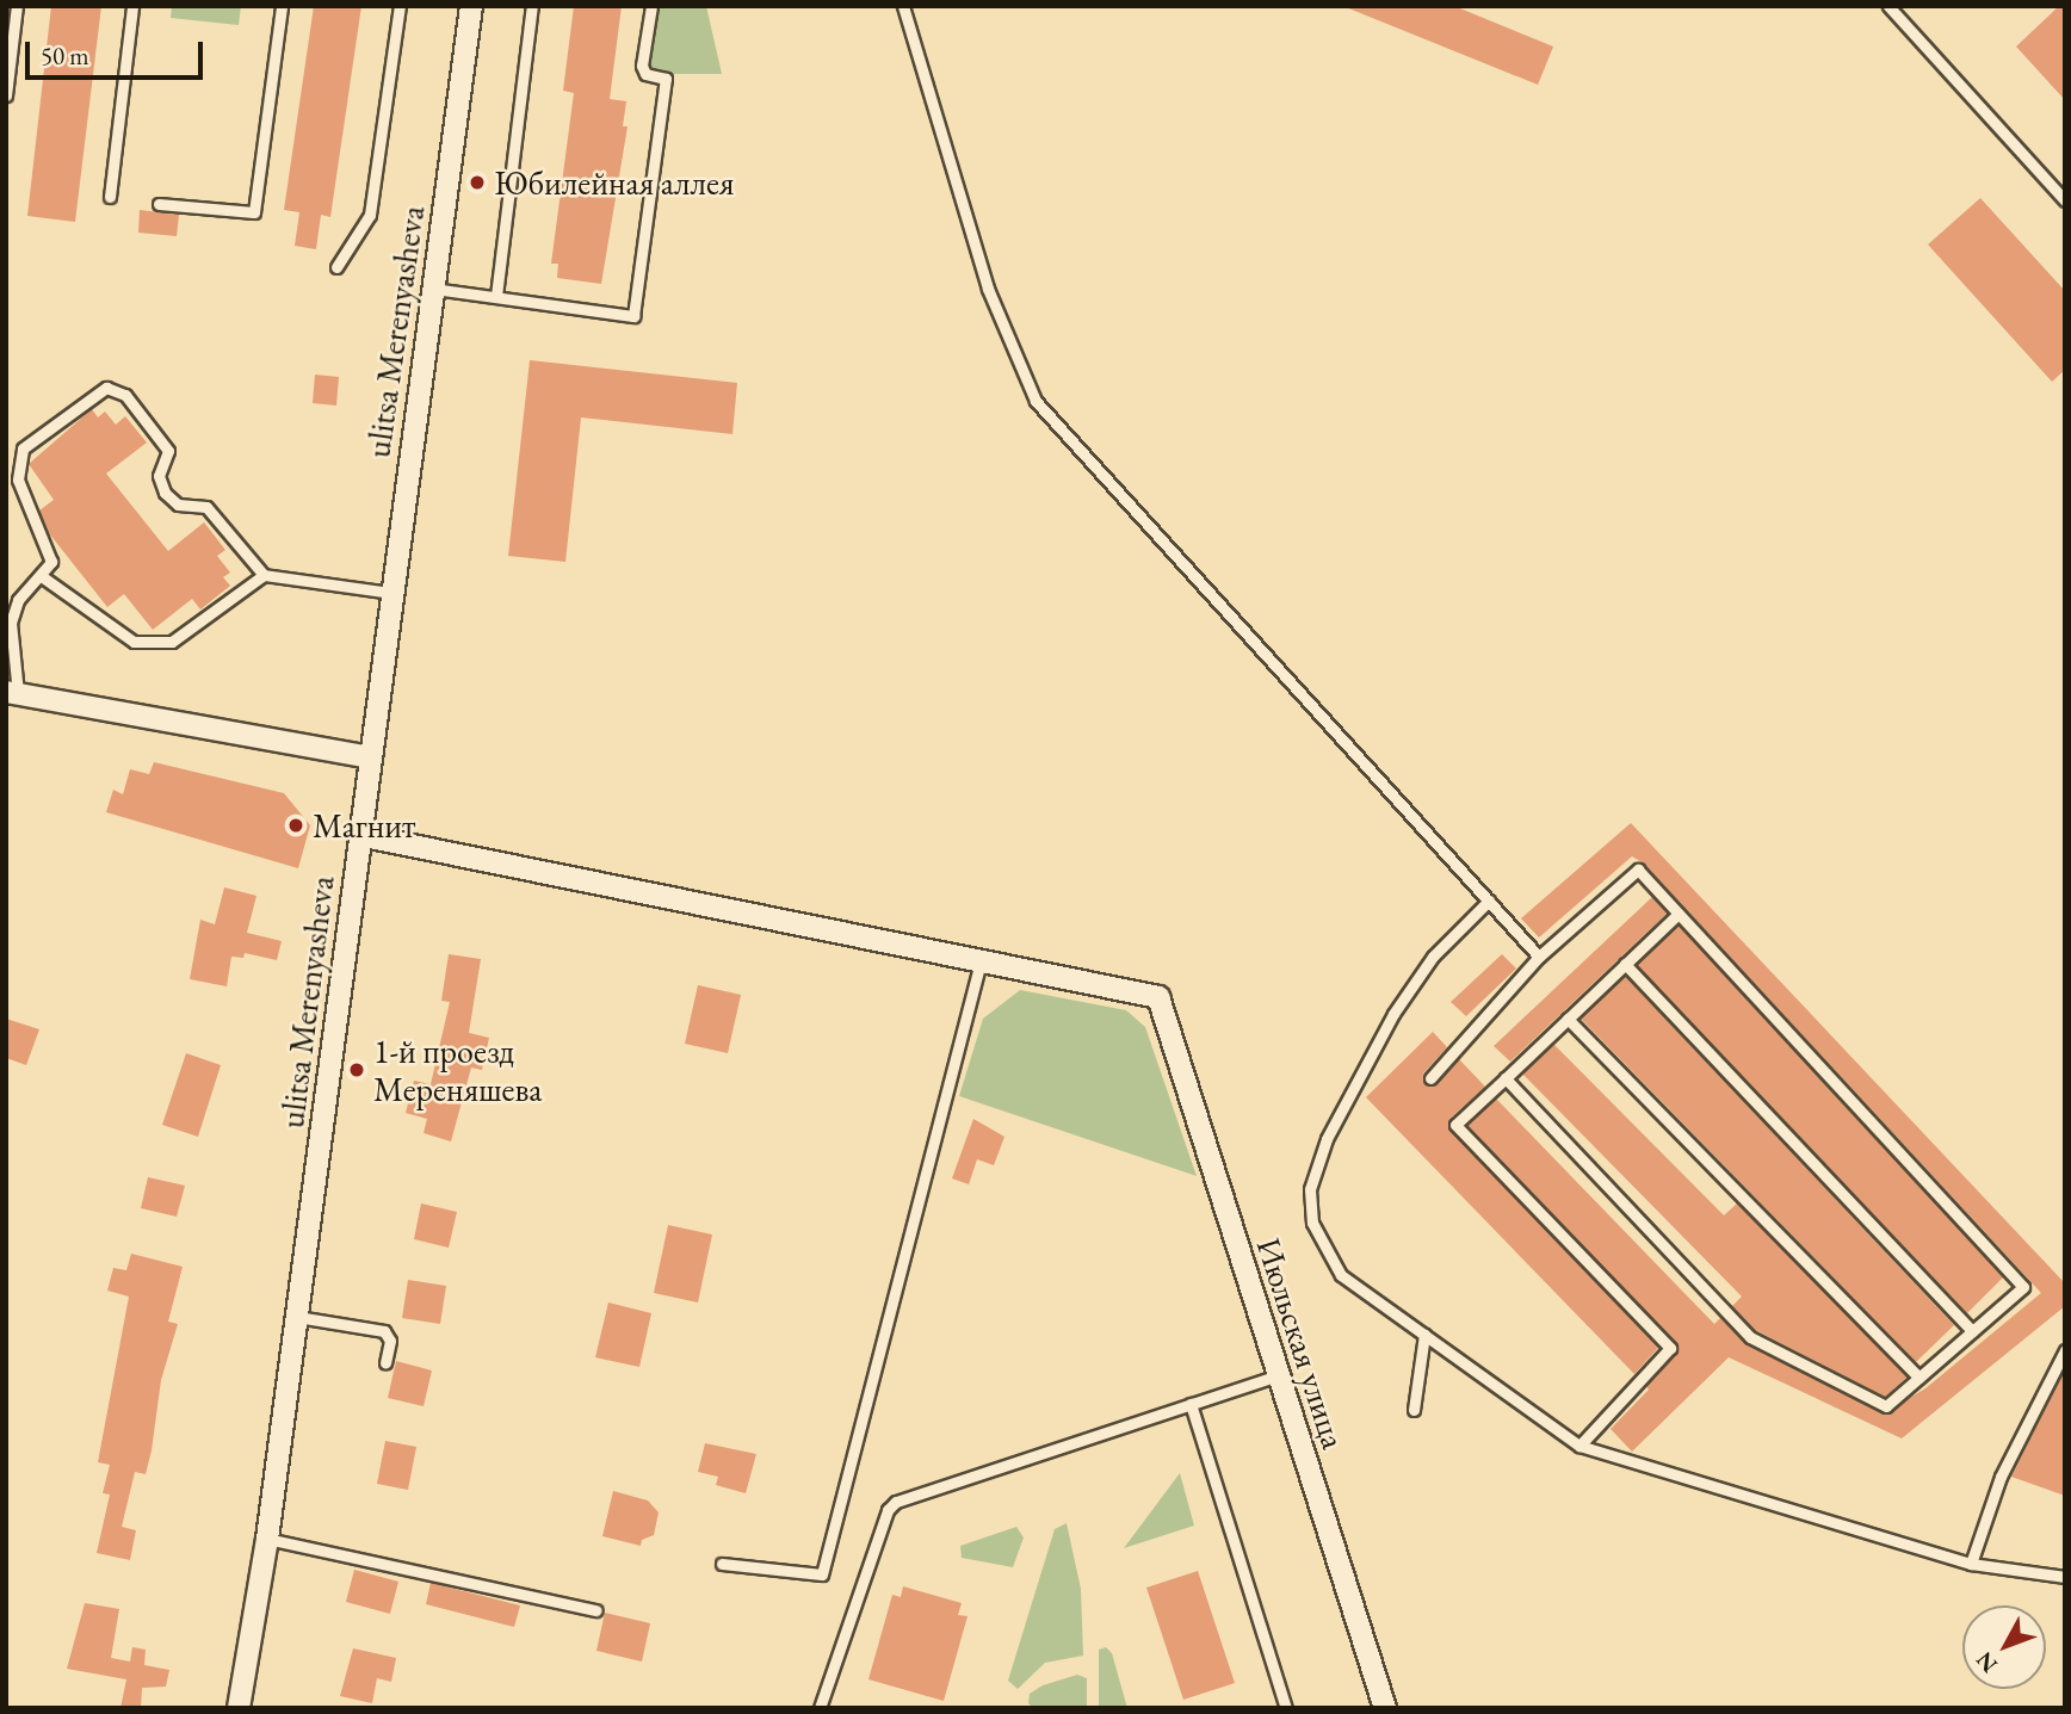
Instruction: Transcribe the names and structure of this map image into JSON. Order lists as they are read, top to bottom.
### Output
{
  "streets": {
    "street": ["ulitsa Merenyasheva", "Июльская улица"]
  },
  "places": ["Юбилейная аллея", "Магнит", "1-й проезд Мереняшева"],
  "scale_bar": "50 m",
  "north": "bottom left"
}
